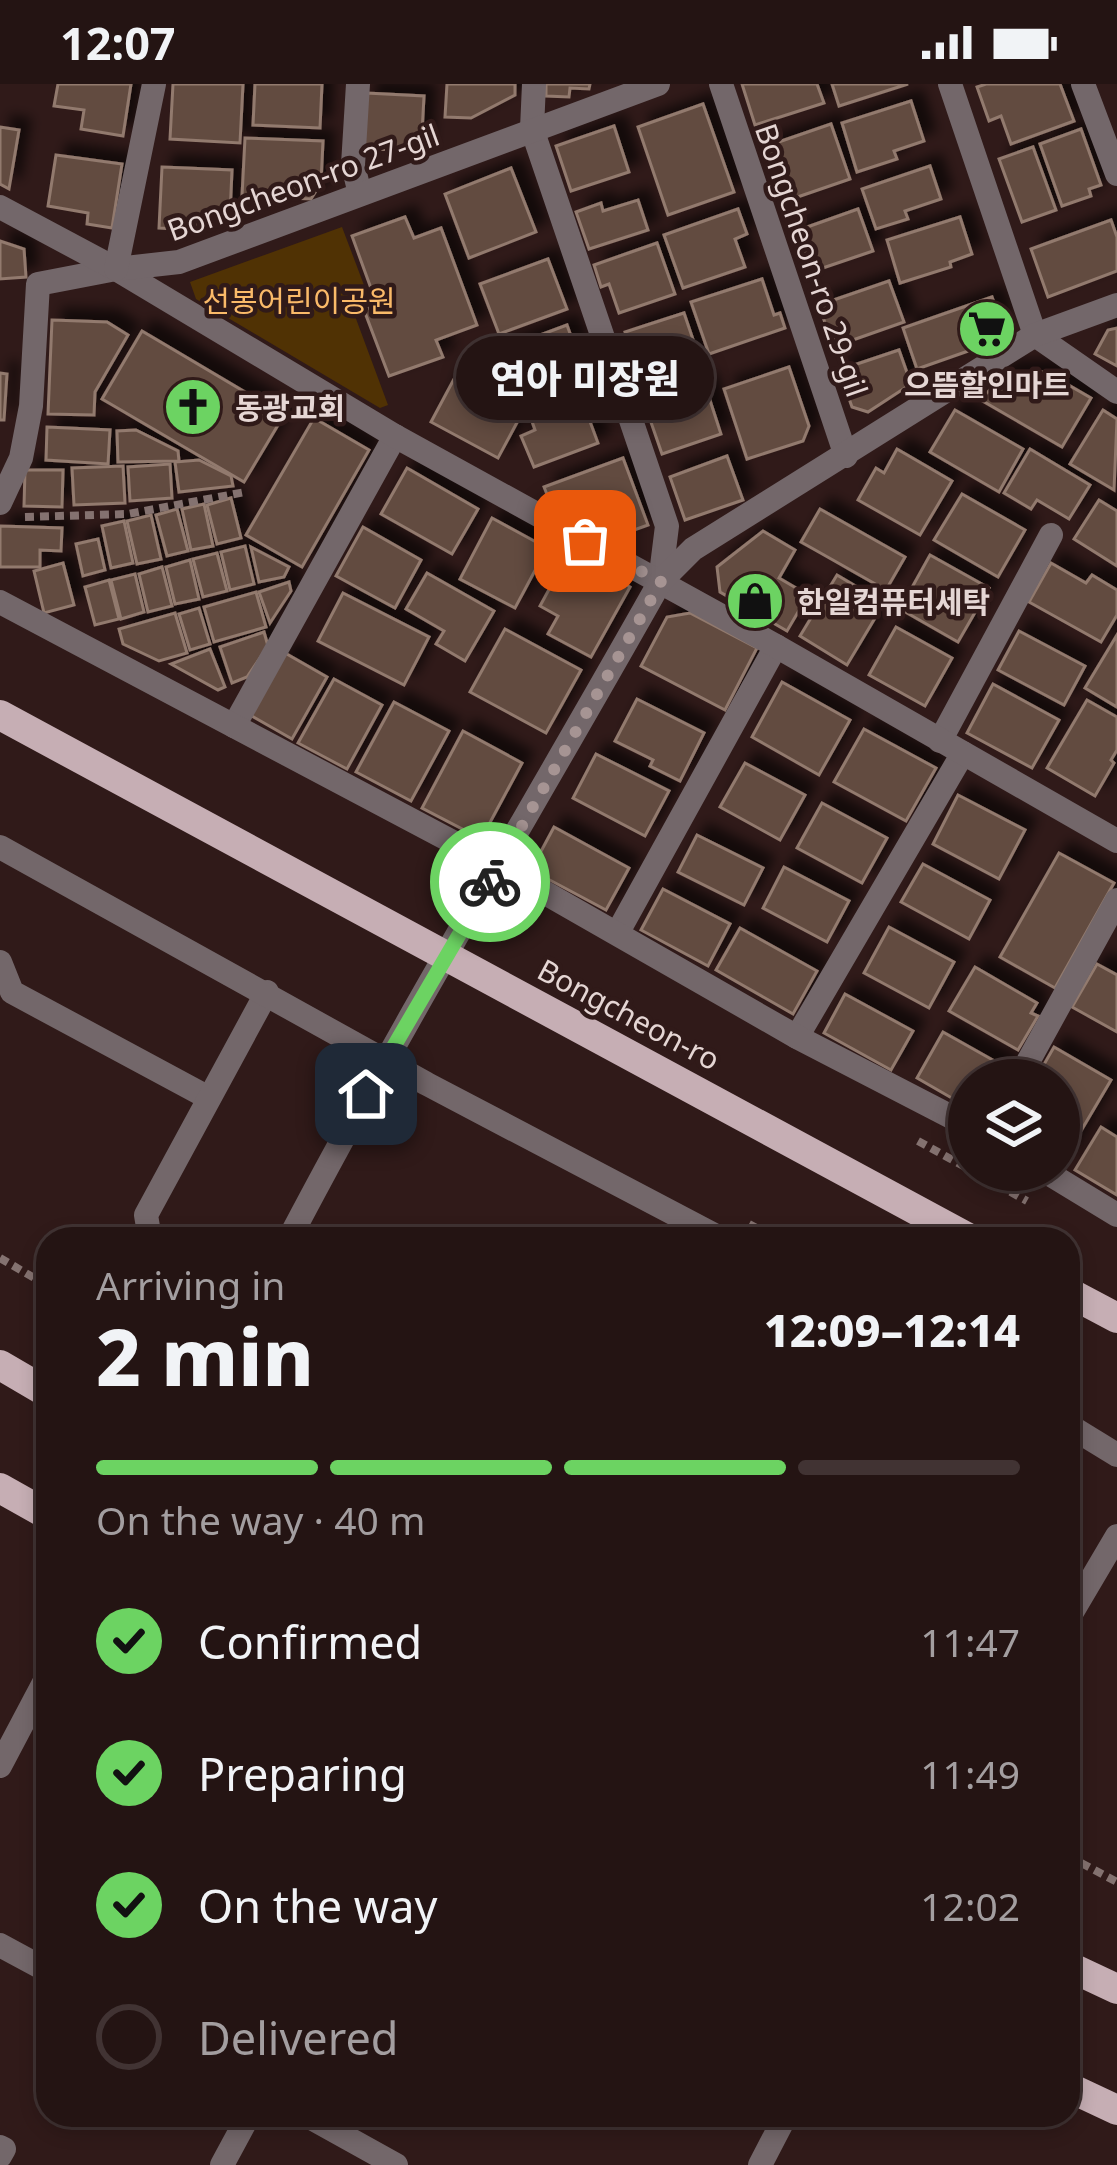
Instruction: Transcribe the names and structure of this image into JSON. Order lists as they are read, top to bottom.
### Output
{
  "streets": {
    "main road": ["Bongcheon-ro"],
    "street": ["Bongcheon-ro 27-gil", "Bongcheon-ro 29-gil"]
  },
  "crossings": [
    ["Bongcheon-ro 29-gil", "Bongcheon-ro"]
  ],
  "parks": ["선봉어린이공원"],
  "places": {
    "supermarket": ["으뜸할인마트"],
    "church": ["동광교회"],
    "other": ["연아 미장원"],
    "shop": ["한일컴퓨터세탁"]
  },
  "page": {
    "status": "12:07",
    "bubble": "연아 미장원",
    "heading": ["2 min", "Arriving in", "12:09–12:14"],
    "bar": "On the way · 40 m",
    "list": [
      ["Confirmed", "11:47"],
      ["Preparing", "11:49"],
      ["On the way", "12:02"],
      "Delivered"
    ]
  }
}
